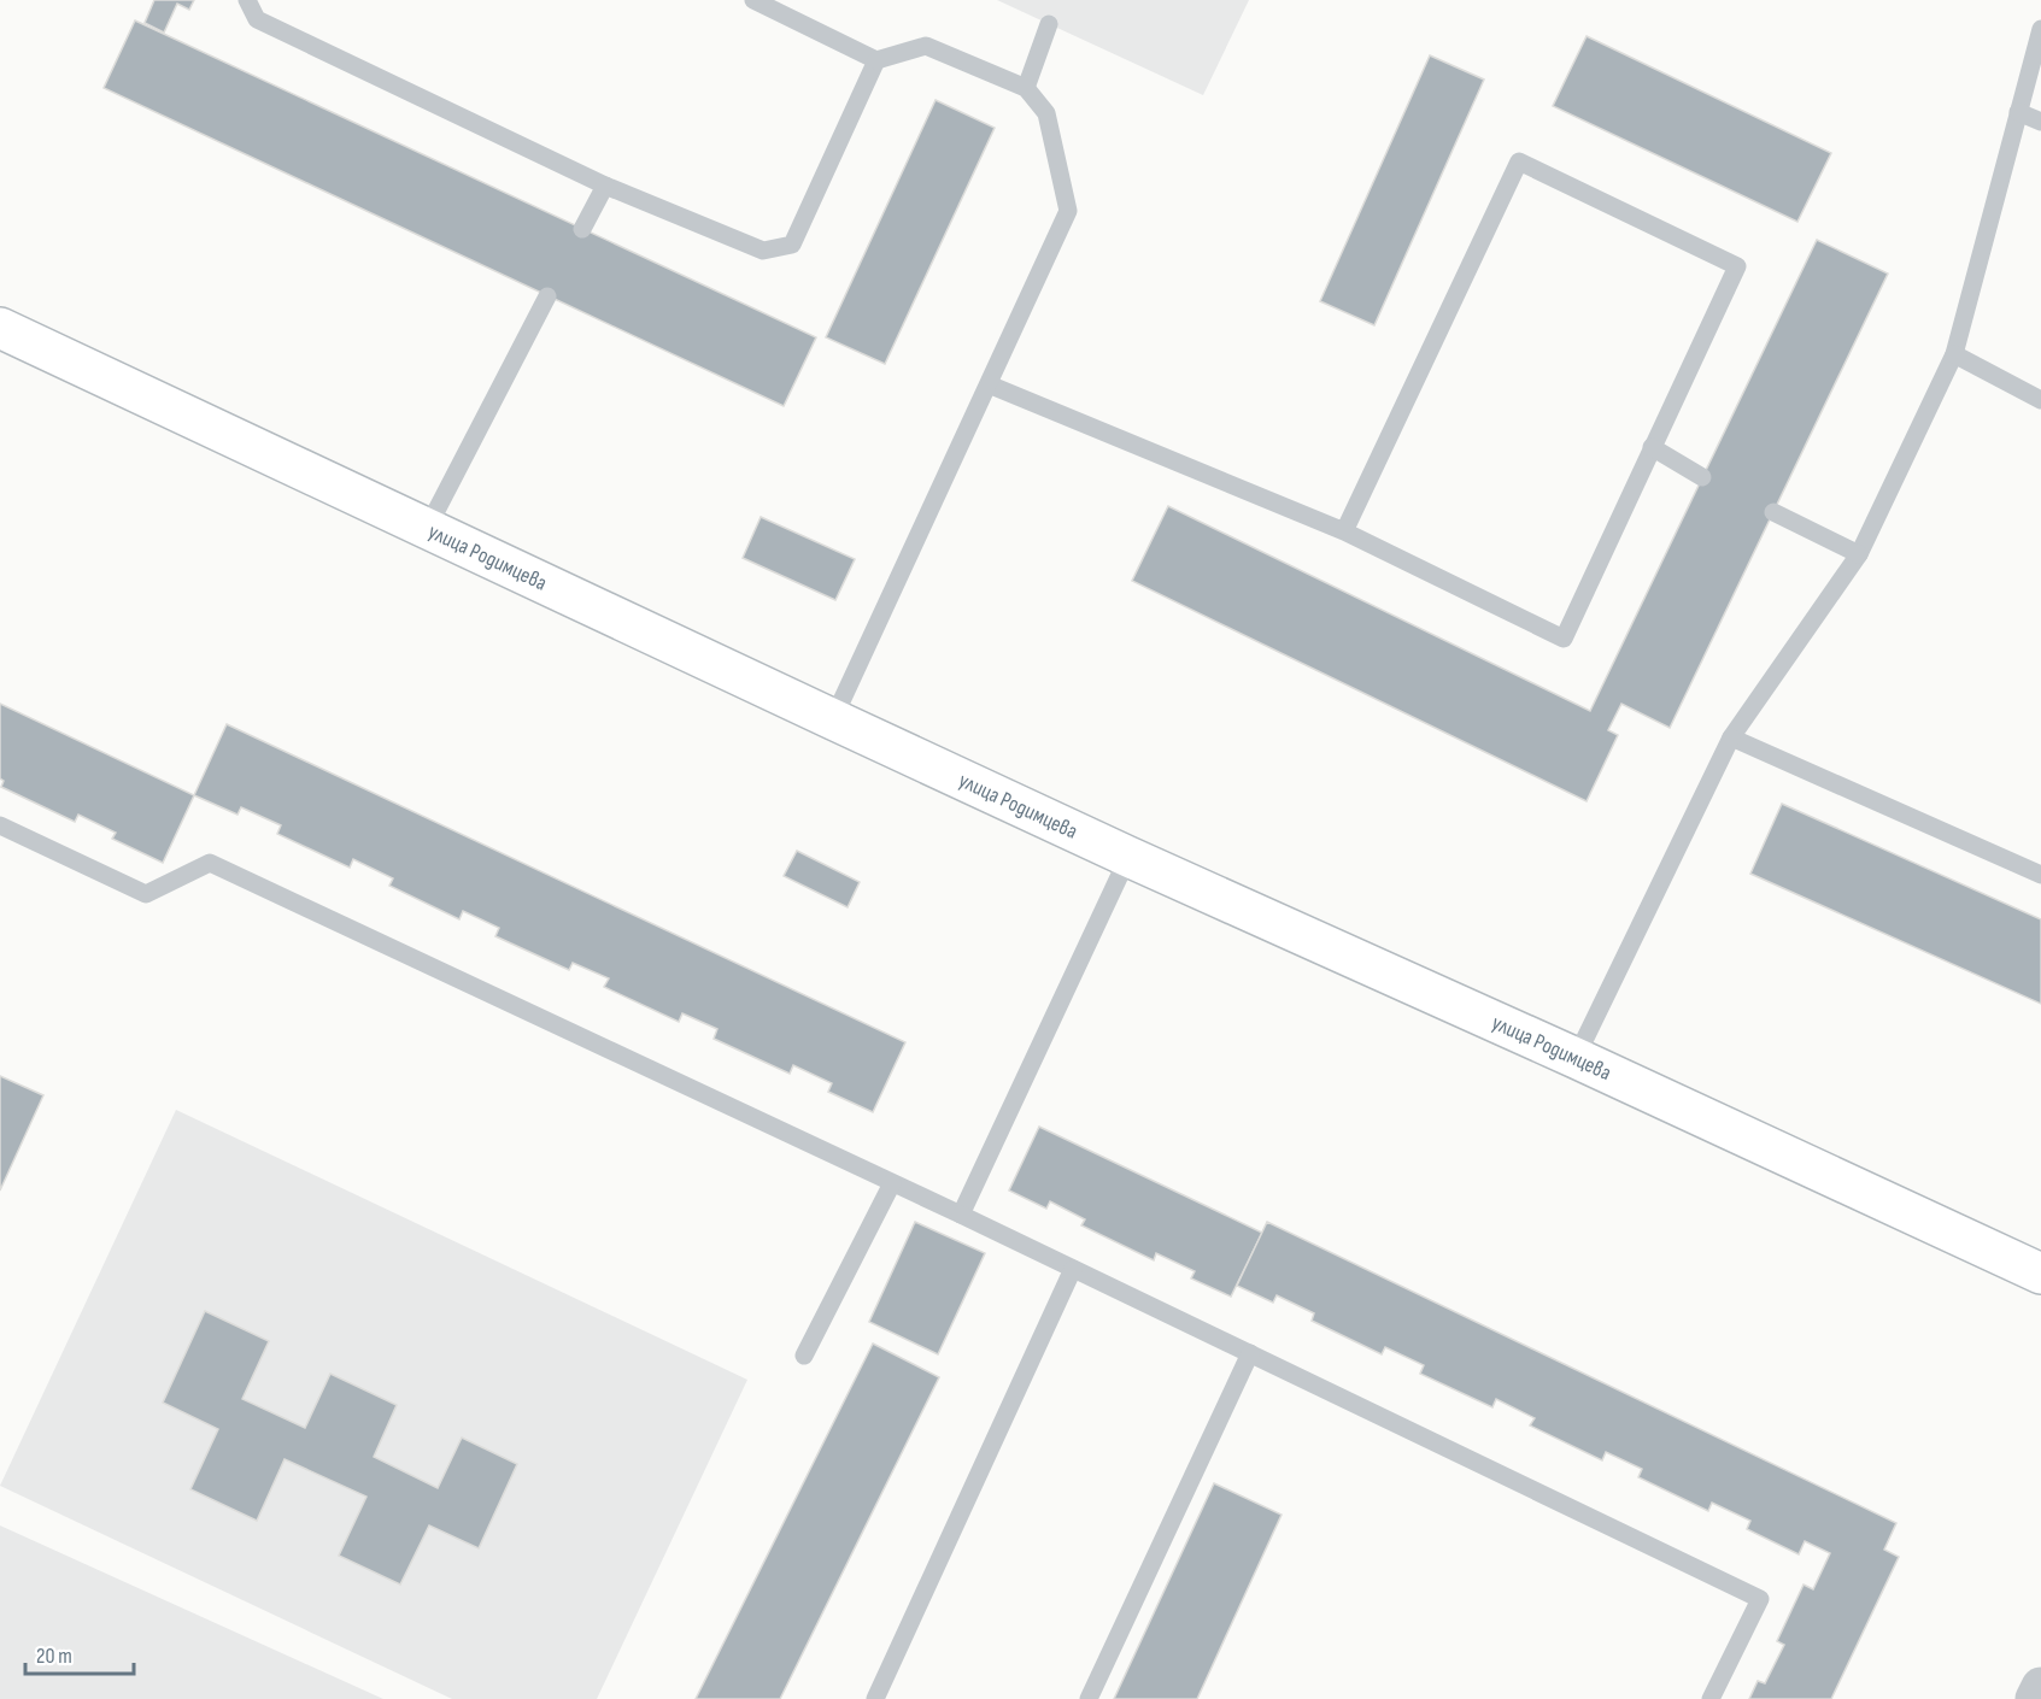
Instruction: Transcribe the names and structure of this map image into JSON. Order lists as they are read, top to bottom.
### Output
{
  "streets": {
    "main road": ["улица Родимцева"]
  },
  "scale_bar": "20 m"
}
